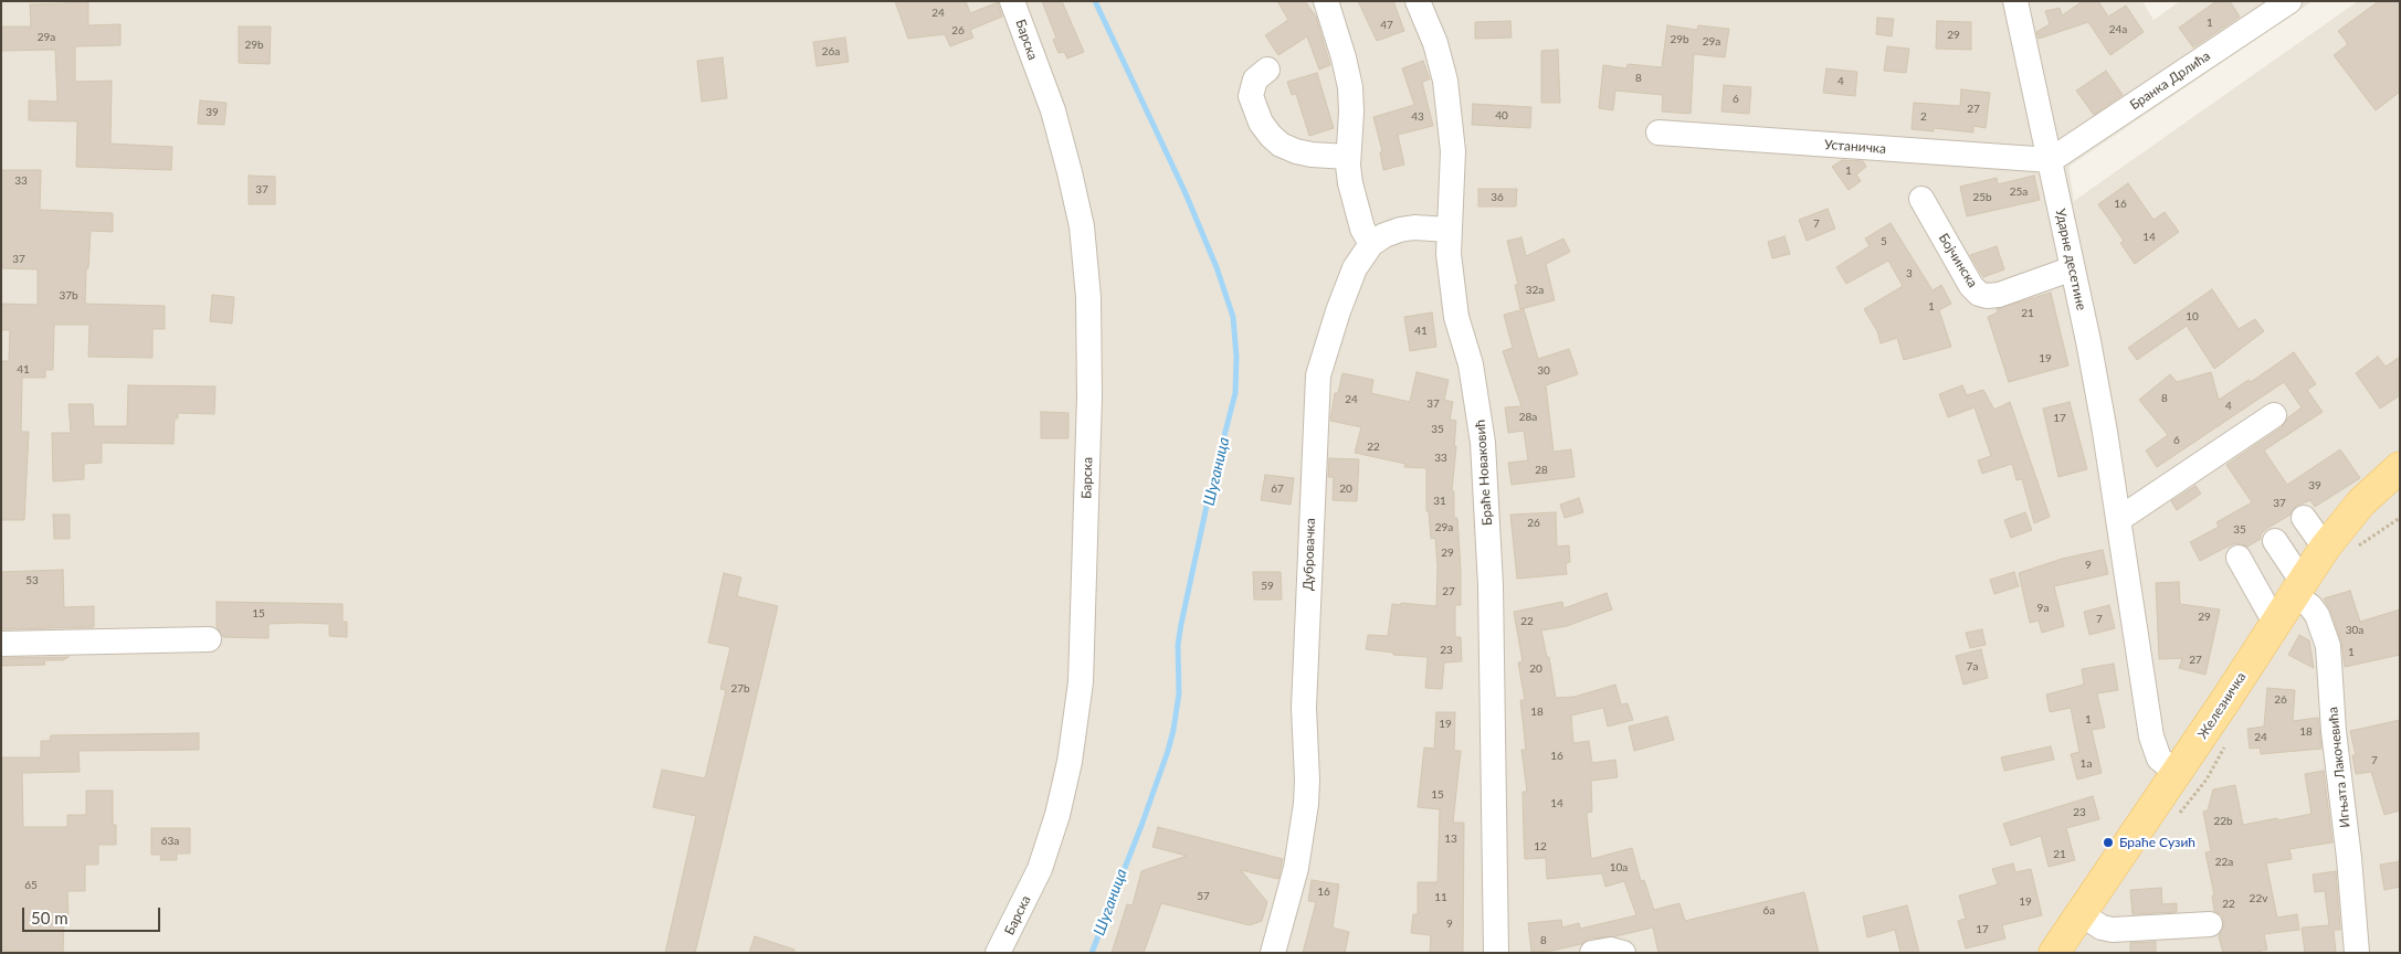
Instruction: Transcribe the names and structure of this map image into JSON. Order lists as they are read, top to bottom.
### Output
{
  "streets": {
    "main road": ["Железничка"],
    "street": [
      "Барска",
      "Бранка Дрлића",
      "Устаничка",
      "Ударне десетине",
      "Бојчинска",
      "Браће Новаковић",
      "Дубровачка",
      "Игњата Лакочевића"
    ]
  },
  "crossings": [
    ["Бранка Дрлића", "Устаничка"],
    ["Бранка Дрлића", "Ударне десетине"],
    ["Устаничка", "Ударне десетине"],
    ["Ударне десетине", "Бојчинска"],
    ["Ударне десетине", "Железничка"],
    ["Браће Новаковић", "Дубровачка"],
    ["Железничка", "Игњата Лакочевића"]
  ],
  "water": ["Шуганица"],
  "places": ["Браће Сузић"],
  "house_numbers": [
    "24",
    "1",
    "47",
    "24a",
    "26",
    "29",
    "29a",
    "29b",
    "29a",
    "29b",
    "26a",
    "8",
    "4",
    "6",
    "27",
    "39",
    "40",
    "43",
    "2",
    "1",
    "33",
    "37",
    "25a",
    "36",
    "25b",
    "16",
    "7",
    "14",
    "5",
    "37",
    "3",
    "32a",
    "37b",
    "1",
    "21",
    "10",
    "41",
    "19",
    "41",
    "30",
    "8",
    "24",
    "37",
    "4",
    "28a",
    "17",
    "35",
    "6",
    "22",
    "33",
    "28",
    "39",
    "67",
    "20",
    "31",
    "37",
    "26",
    "29a",
    "35",
    "29",
    "9",
    "53",
    "59",
    "27",
    "9a",
    "15",
    "29",
    "7",
    "22",
    "30a",
    "23",
    "1",
    "27",
    "7a",
    "20",
    "27b",
    "26",
    "18",
    "1",
    "19",
    "18",
    "24",
    "16",
    "7",
    "1a",
    "15",
    "14",
    "23",
    "22b",
    "13",
    "63a",
    "12",
    "21",
    "22a",
    "10a",
    "65",
    "16",
    "57",
    "11",
    "22v",
    "19",
    "22",
    "6a",
    "9",
    "17",
    "8"
  ],
  "scale_bar": "50 m"
}
